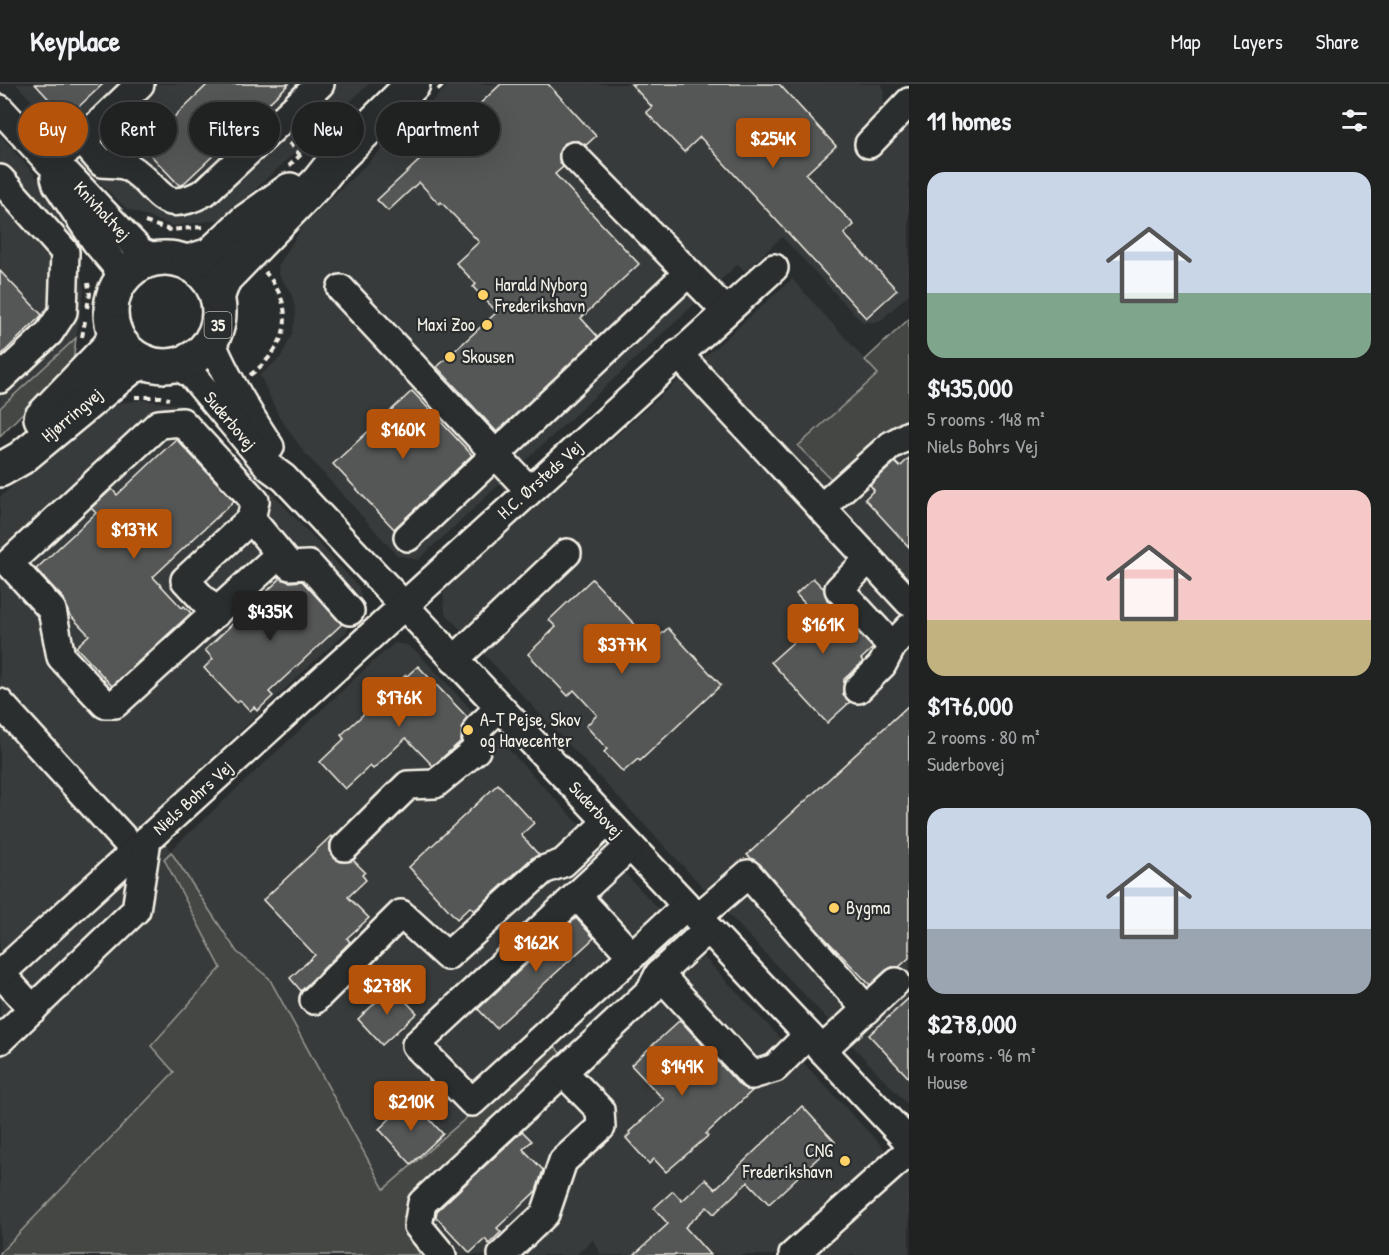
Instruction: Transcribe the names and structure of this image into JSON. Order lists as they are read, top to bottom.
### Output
{
  "streets": {
    "main road": ["35", "Hjørringvej"],
    "street": [
      "Knivholtvej",
      "Suderbovej",
      "H.C. Ørsteds Vej",
      "Niels Bohrs Vej"
    ]
  },
  "crossings": [
    ["Knivholtvej", "35"],
    ["Knivholtvej", "Hjørringvej"],
    ["Knivholtvej", "Suderbovej"],
    ["35", "Hjørringvej"],
    ["35", "Suderbovej"],
    ["Hjørringvej", "Suderbovej"],
    ["Suderbovej", "H.C. Ørsteds Vej"],
    ["Suderbovej", "Niels Bohrs Vej"],
    ["H.C. Ørsteds Vej", "Niels Bohrs Vej"]
  ],
  "places": [
    "Harald Nyborg Frederikshavn",
    "Maxi Zoo",
    "Skousen",
    "A-T Pejse, Skov og Havecenter",
    "Bygma",
    "CNG Frederikshavn"
  ],
  "page": {
    "header": "Keyplace",
    "nav": ["Map", "Layers", "Share"],
    "heading": "11 homes",
    "chip": [
      "Buy",
      "Rent",
      "Filters",
      "New",
      "Apartment"
    ],
    "price": [
      "$254K",
      "$160K",
      "$137K",
      "$435K",
      "$161K",
      "$377K",
      "$176K",
      "$162K",
      "$278K",
      "$149K",
      "$210K"
    ],
    "list": [
      {
        "name": "$435,000",
        "note": "5 rooms · 148 m² · Niels Bohrs Vej"
      },
      {
        "name": "$176,000",
        "note": "2 rooms · 80 m² · Suderbovej"
      },
      {
        "name": "$278,000",
        "note": "4 rooms · 96 m² · House"
      }
    ]
  }
}
